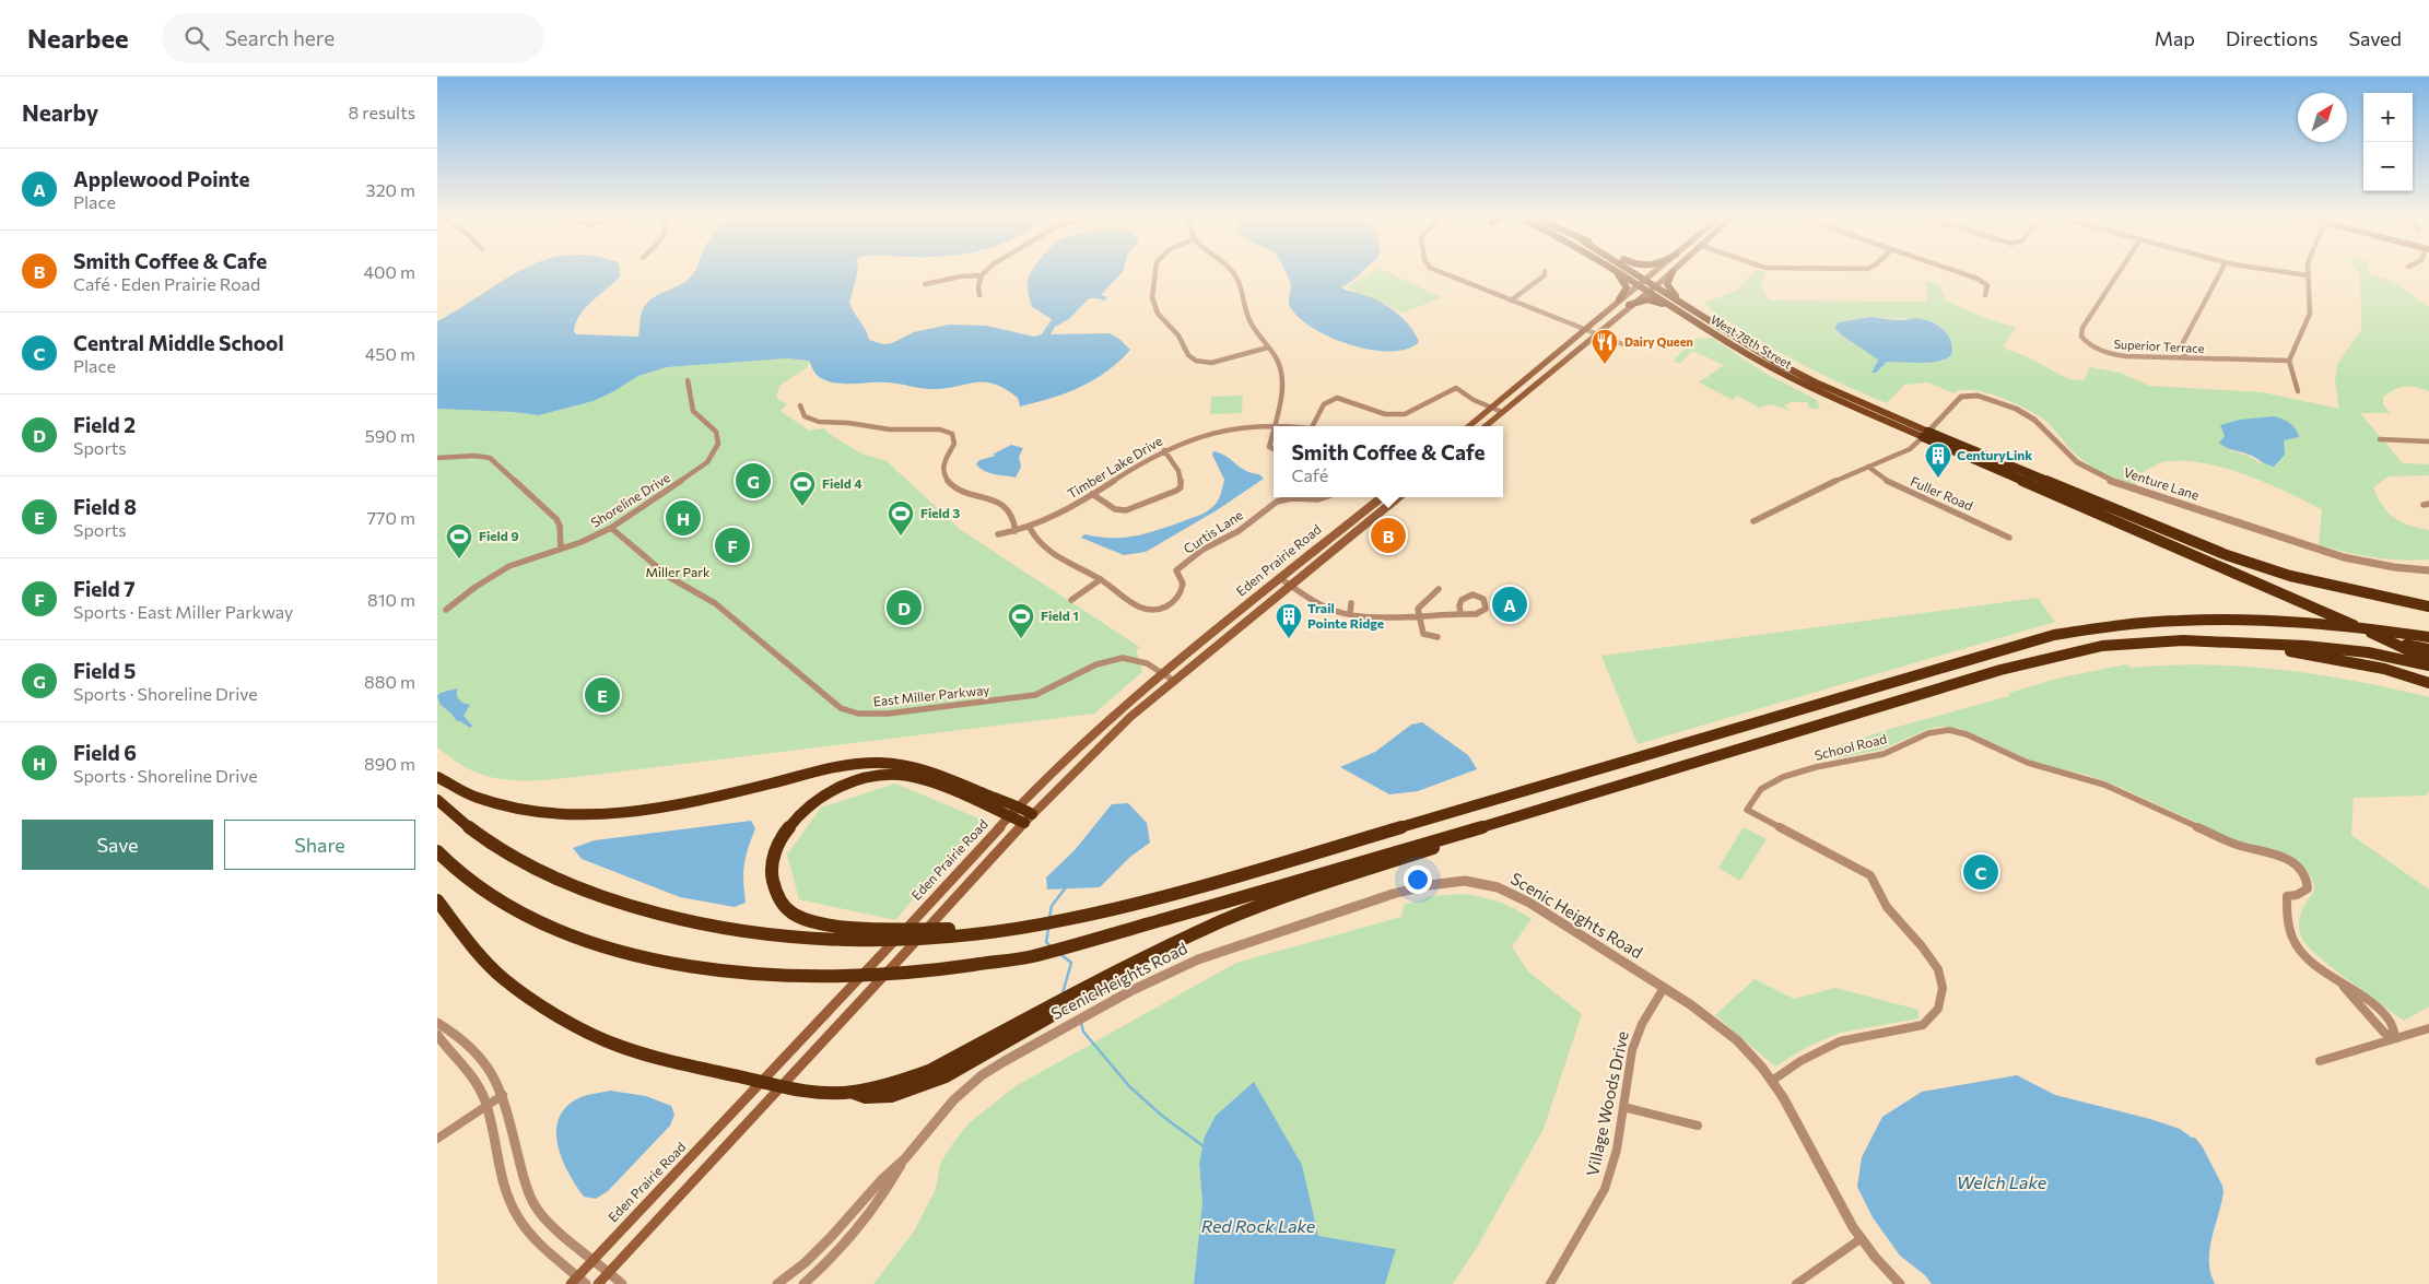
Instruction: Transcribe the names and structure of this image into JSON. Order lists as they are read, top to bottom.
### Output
{
  "streets": {
    "main road": ["West 78th Street", "Eden Prairie Road"],
    "street": [
      "Superior Terrace",
      "Timber Lake Drive",
      "Venture Lane",
      "Fuller Road",
      "Shoreline Drive",
      "Curtis Lane",
      "East Miller Parkway",
      "School Road",
      "Scenic Heights Road",
      "Village Woods Drive"
    ]
  },
  "crossings": [
    ["West 78th Street", "Venture Lane"],
    ["Timber Lake Drive", "Curtis Lane"],
    ["Shoreline Drive", "East Miller Parkway"],
    ["Eden Prairie Road", "East Miller Parkway"],
    ["School Road", "Scenic Heights Road"],
    ["Scenic Heights Road", "Village Woods Drive"]
  ],
  "water": ["Welch Lake", "Red Rock Lake"],
  "parks": ["Miller Park"],
  "places": {
    "restaurant": ["Dairy Queen"],
    "building": ["CenturyLink", "Trail Pointe Ridge"],
    "sports": [
      "Field 4",
      "Field 3",
      "Field 9",
      "Field 1"
    ]
  },
  "north": "top right",
  "page": {
    "header": "Nearbee",
    "search": "Search here",
    "nav": ["Map", "Directions", "Saved"],
    "heading": ["Nearby", "8 results"],
    "map_buttons": ["+", "−"],
    "list": [
      {
        "mark": "A",
        "name": "Applewood Pointe",
        "note": "Place",
        "value": "320 m"
      },
      {
        "mark": "B",
        "name": "Smith Coffee & Cafe",
        "note": "Café · Eden Prairie Road",
        "value": "400 m"
      },
      {
        "mark": "C",
        "name": "Central Middle School",
        "note": "Place",
        "value": "450 m"
      },
      {
        "mark": "D",
        "name": "Field 2",
        "note": "Sports",
        "value": "590 m"
      },
      {
        "mark": "E",
        "name": "Field 8",
        "note": "Sports",
        "value": "770 m"
      },
      {
        "mark": "F",
        "name": "Field 7",
        "note": "Sports · East Miller Parkway",
        "value": "810 m"
      },
      {
        "mark": "G",
        "name": "Field 5",
        "note": "Sports · Shoreline Drive",
        "value": "880 m"
      },
      {
        "mark": "H",
        "name": "Field 6",
        "note": "Sports · Shoreline Drive",
        "value": "890 m"
      }
    ],
    "popup": ["Smith Coffee & Cafe", "Café"],
    "pins": [
      "G",
      "H",
      "B",
      "F",
      "A",
      "D",
      "E",
      "C"
    ],
    "buttons": ["Save", "Share"]
  }
}
